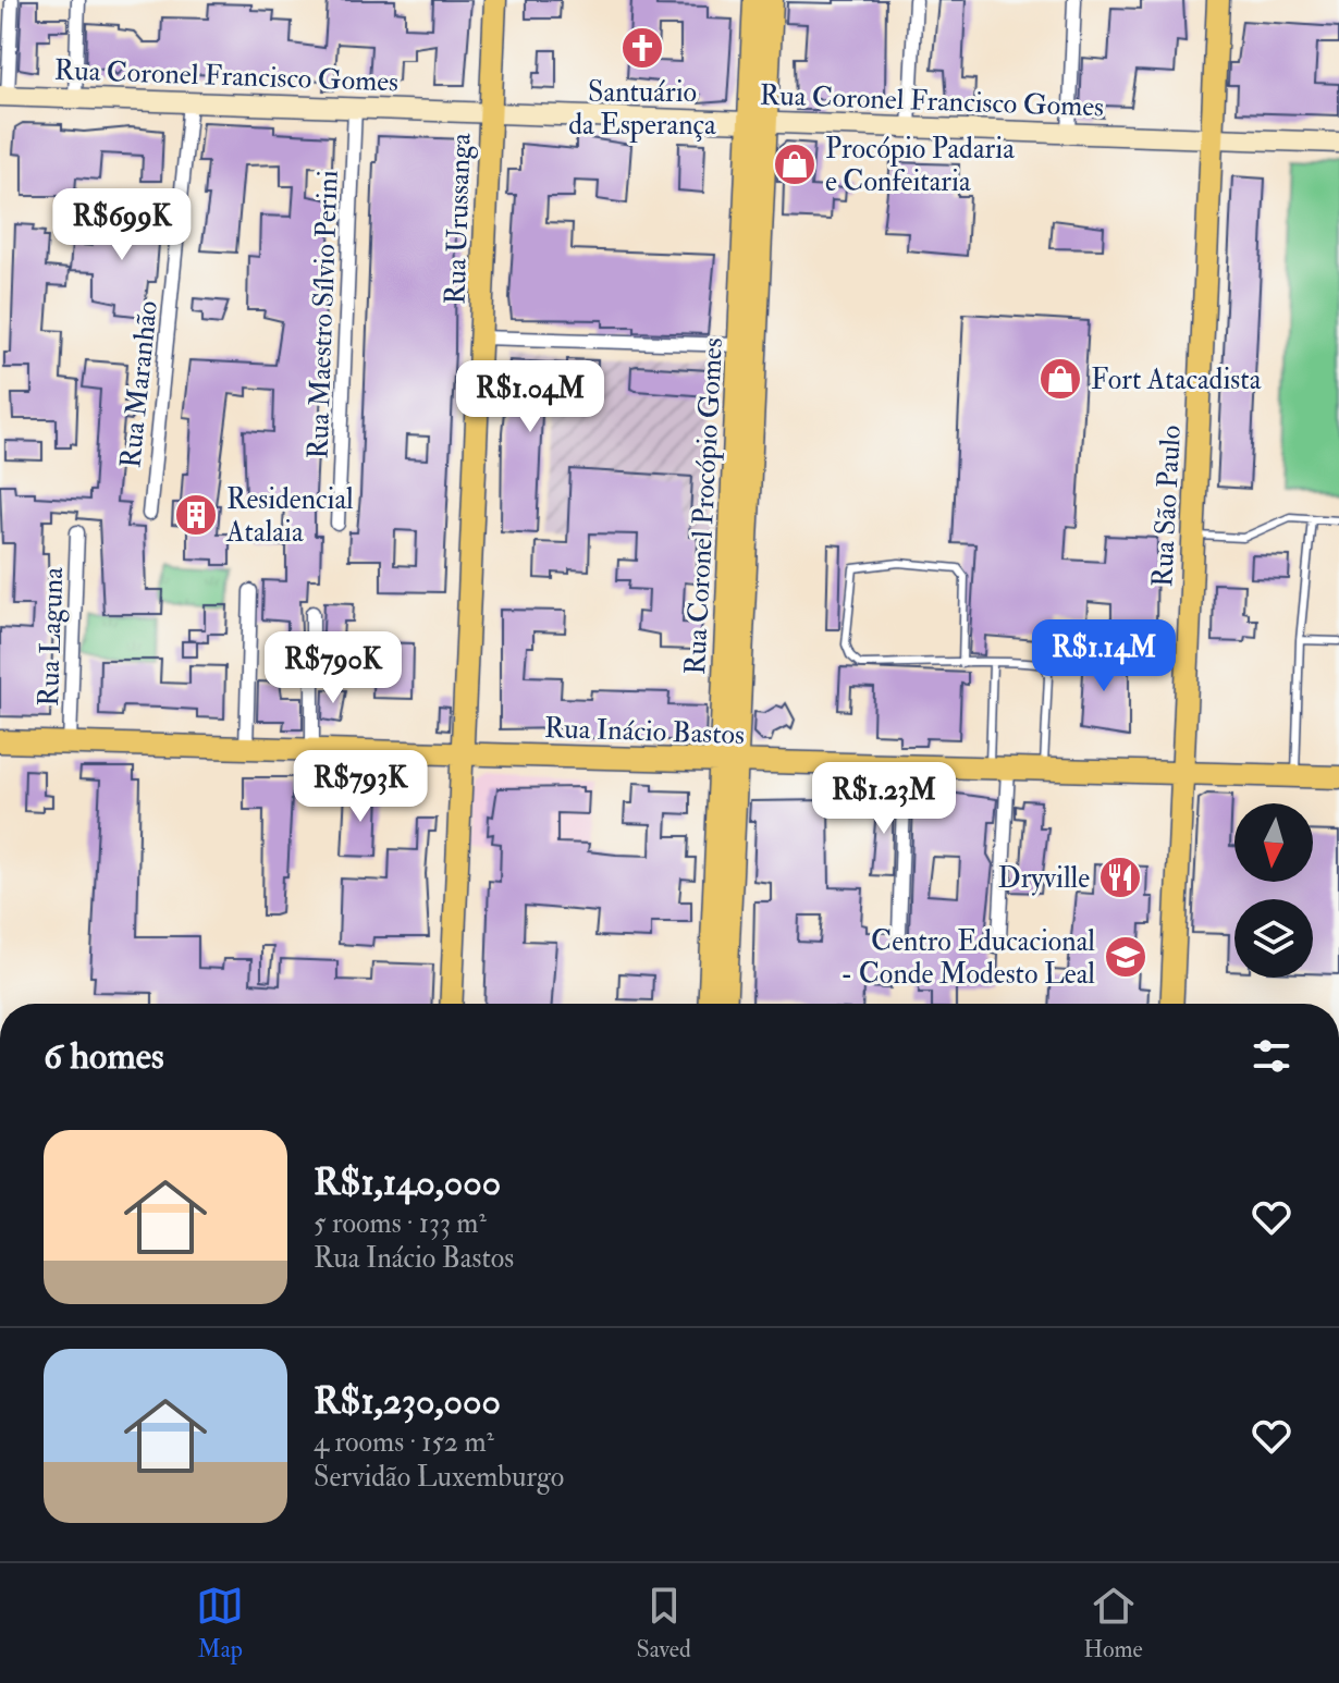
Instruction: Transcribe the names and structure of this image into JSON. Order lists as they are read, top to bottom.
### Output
{
  "streets": {
    "main road": [
      "Rua Coronel Francisco Gomes",
      "Rua Urussanga",
      "Rua Coronel Procópio Gomes",
      "Rua São Paulo",
      "Rua Inácio Bastos"
    ],
    "street": ["Rua Maestro Sílvio Perini", "Rua Maranhão", "Rua Laguna"]
  },
  "crossings": [
    ["Rua Coronel Francisco Gomes", "Rua Urussanga"],
    ["Rua Coronel Francisco Gomes", "Rua Maestro Sílvio Perini"],
    ["Rua Coronel Francisco Gomes", "Rua Maranhão"],
    ["Rua Coronel Francisco Gomes", "Rua Coronel Procópio Gomes"],
    ["Rua Coronel Francisco Gomes", "Rua São Paulo"],
    ["Rua Urussanga", "Rua Inácio Bastos"],
    ["Rua Coronel Procópio Gomes", "Rua Inácio Bastos"],
    ["Rua São Paulo", "Rua Inácio Bastos"],
    ["Rua Laguna", "Rua Inácio Bastos"]
  ],
  "places": {
    "church": ["Santuário da Esperança"],
    "shop": ["Procópio Padaria e Confeitaria", "Fort Atacadista"],
    "building": ["Residencial Atalaia"],
    "restaurant": ["Dryville"],
    "school or university": ["Centro Educacional - Conde Modesto Leal"]
  },
  "north": "bottom",
  "page": {
    "price": [
      "R$699K",
      "R$1.04M",
      "R$1.14M",
      "R$790K",
      "R$793K",
      "R$1.23M"
    ],
    "heading": "6 homes",
    "list": [
      {
        "name": "R$1,140,000",
        "note": "5 rooms · 133 m² · Rua Inácio Bastos"
      },
      {
        "name": "R$1,230,000",
        "note": "4 rooms · 152 m² · Servidão Luxemburgo"
      }
    ],
    "tabs": ["Map", "Saved", "Home"]
  }
}
